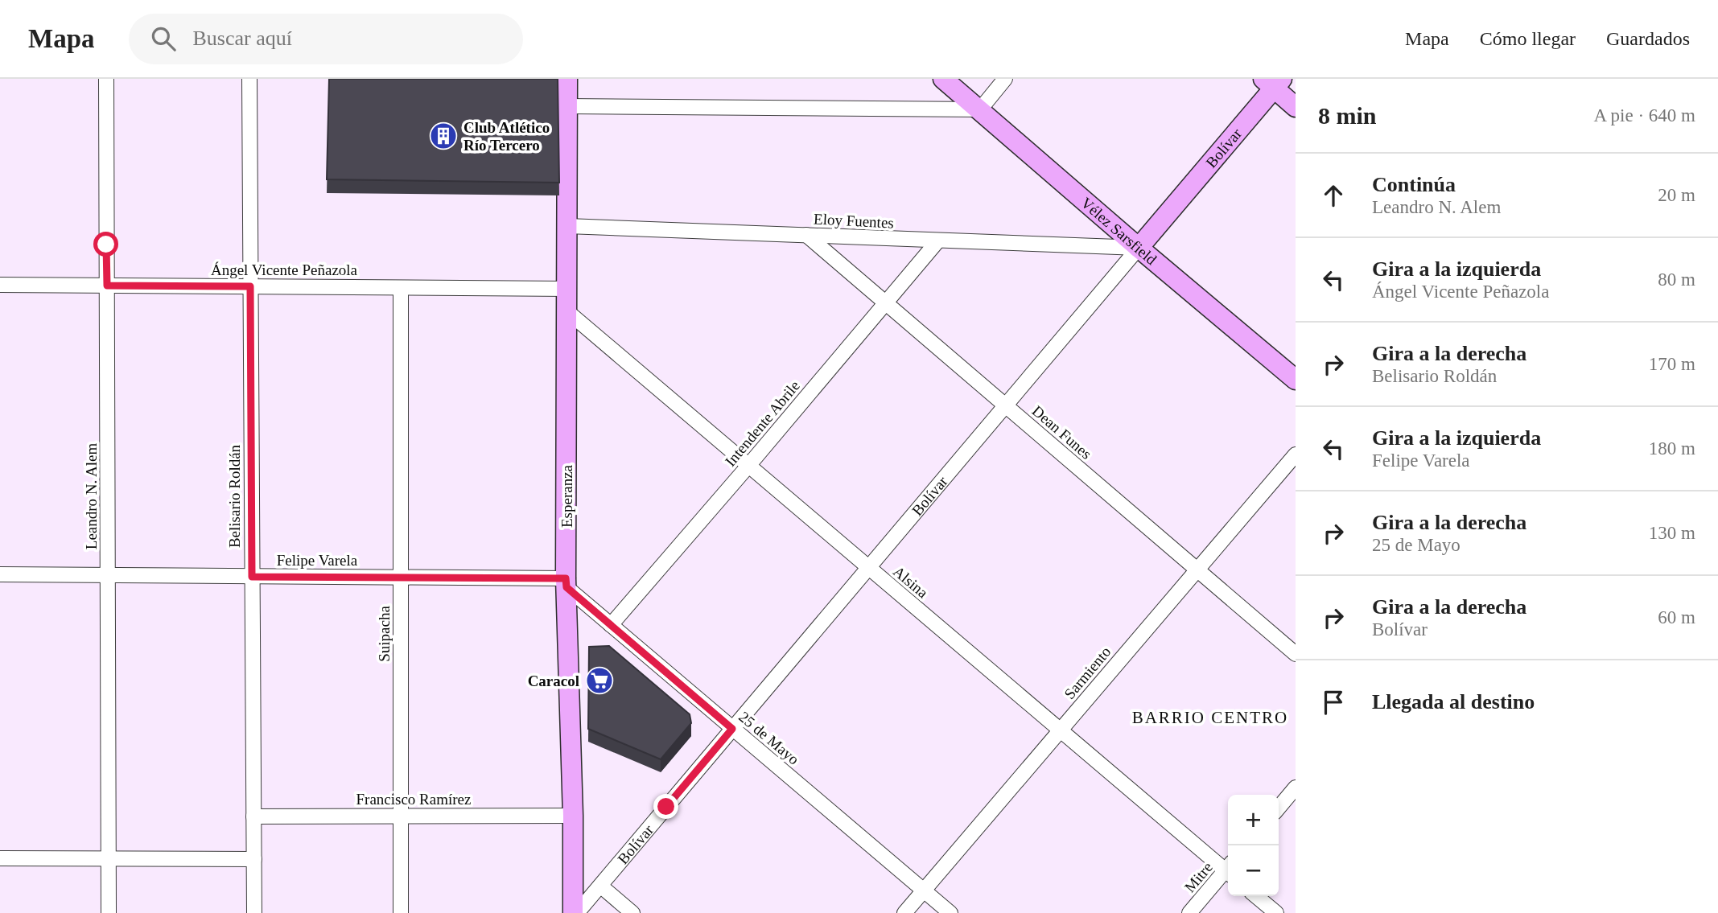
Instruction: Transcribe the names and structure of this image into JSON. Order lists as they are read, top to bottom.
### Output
{
  "streets": {
    "main road": ["Bolívar", "Vélez Sarsfield", "Esperanza"],
    "street": [
      "Eloy Fuentes",
      "Ángel Vicente Peñazola",
      "Intendente Abrile",
      "Dean Funes",
      "Leandro N. Alem",
      "Belisario Roldán",
      "Felipe Varela",
      "Alsina",
      "Suipacha",
      "Sarmiento",
      "25 de Mayo",
      "Francisco Ramírez",
      "Mitre"
    ]
  },
  "crossings": [
    ["Bolívar", "Eloy Fuentes"],
    ["Bolívar", "Vélez Sarsfield"],
    ["Bolívar", "Dean Funes"],
    ["Bolívar", "Esperanza"],
    ["Bolívar", "Alsina"],
    ["Bolívar", "25 de Mayo"],
    ["Eloy Fuentes", "Vélez Sarsfield"],
    ["Eloy Fuentes", "Intendente Abrile"],
    ["Eloy Fuentes", "Dean Funes"],
    ["Eloy Fuentes", "Esperanza"],
    ["Ángel Vicente Peñazola", "Leandro N. Alem"],
    ["Ángel Vicente Peñazola", "Belisario Roldán"],
    ["Ángel Vicente Peñazola", "Esperanza"],
    ["Ángel Vicente Peñazola", "Suipacha"],
    ["Intendente Abrile", "Dean Funes"],
    ["Intendente Abrile", "Alsina"],
    ["Intendente Abrile", "25 de Mayo"],
    ["Dean Funes", "Sarmiento"],
    ["Leandro N. Alem", "Felipe Varela"],
    ["Belisario Roldán", "Felipe Varela"],
    ["Belisario Roldán", "Francisco Ramírez"],
    ["Esperanza", "Felipe Varela"],
    ["Esperanza", "Alsina"],
    ["Esperanza", "25 de Mayo"],
    ["Esperanza", "Francisco Ramírez"],
    ["Felipe Varela", "Suipacha"],
    ["Felipe Varela", "25 de Mayo"],
    ["Alsina", "Sarmiento"],
    ["Suipacha", "Francisco Ramírez"],
    ["Sarmiento", "25 de Mayo"]
  ],
  "districts": ["BARRIO CENTRO"],
  "places": {
    "building": ["Club Atlético Río Tercero"],
    "supermarket": ["Caracol"]
  },
  "page": {
    "header": "Mapa",
    "search": "Buscar aquí",
    "nav": ["Mapa", "Cómo llegar", "Guardados"],
    "heading": ["8 min", "A pie · 640 m"],
    "list": [
      ["Continúa", "Leandro N. Alem", "20 m"],
      ["Gira a la izquierda", "Ángel Vicente Peñazola", "80 m"],
      ["Gira a la derecha", "Belisario Roldán", "170 m"],
      ["Gira a la izquierda", "Felipe Varela", "180 m"],
      ["Gira a la derecha", "25 de Mayo", "130 m"],
      ["Gira a la derecha", "Bolívar", "60 m"],
      "Llegada al destino"
    ],
    "map_buttons": ["+", "−"]
  }
}
